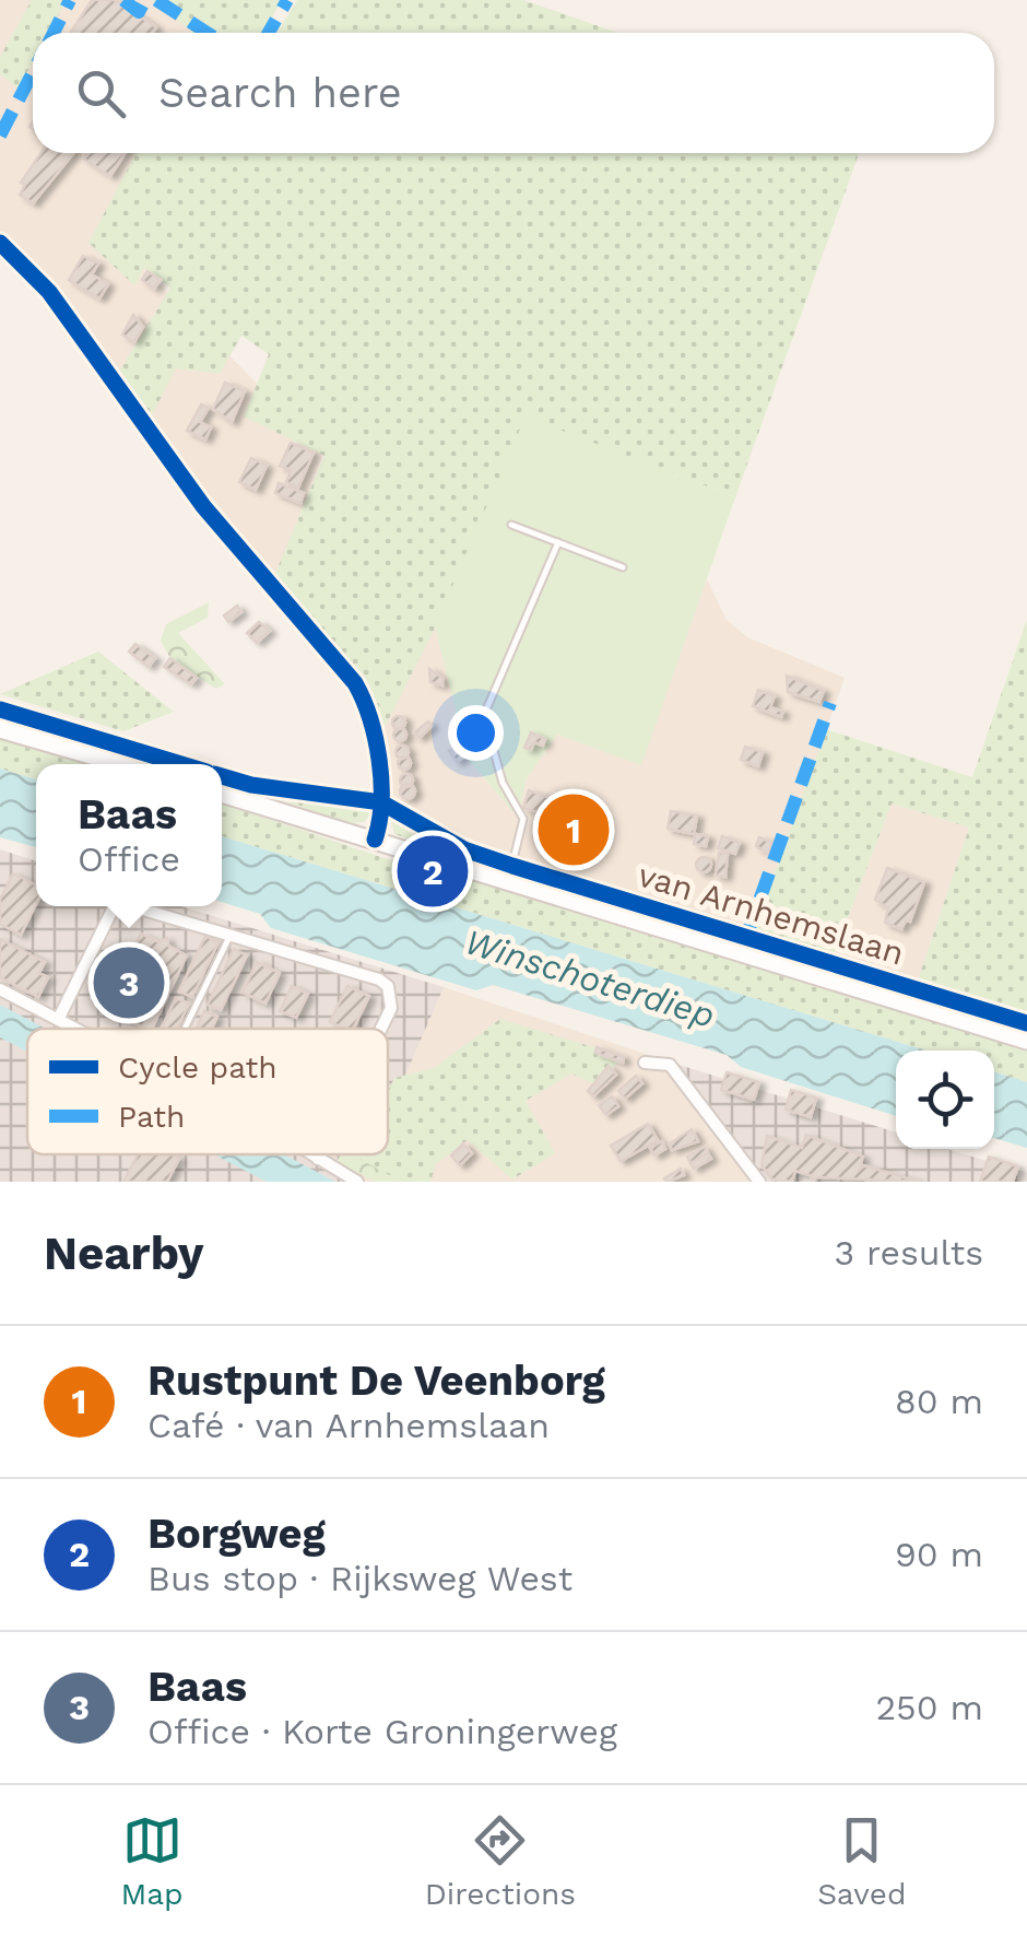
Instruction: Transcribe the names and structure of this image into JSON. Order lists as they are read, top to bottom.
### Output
{
  "streets": {
    "street": ["van Arnhemslaan"]
  },
  "water": ["Winschoterdiep"],
  "legend": ["Cycle path", "Path"],
  "page": {
    "search": "Search here",
    "popup": ["Baas", "Office"],
    "pins": ["1", "2", "3"],
    "heading": ["Nearby", "3 results"],
    "list": [
      {
        "mark": "1",
        "name": "Rustpunt De Veenborg",
        "note": "Café · van Arnhemslaan",
        "value": "80 m"
      },
      {
        "mark": "2",
        "name": "Borgweg",
        "note": "Bus stop · Rijksweg West",
        "value": "90 m"
      },
      {
        "mark": "3",
        "name": "Baas",
        "note": "Office · Korte Groningerweg",
        "value": "250 m"
      }
    ],
    "nav": ["Map", "Directions", "Saved"]
  }
}
